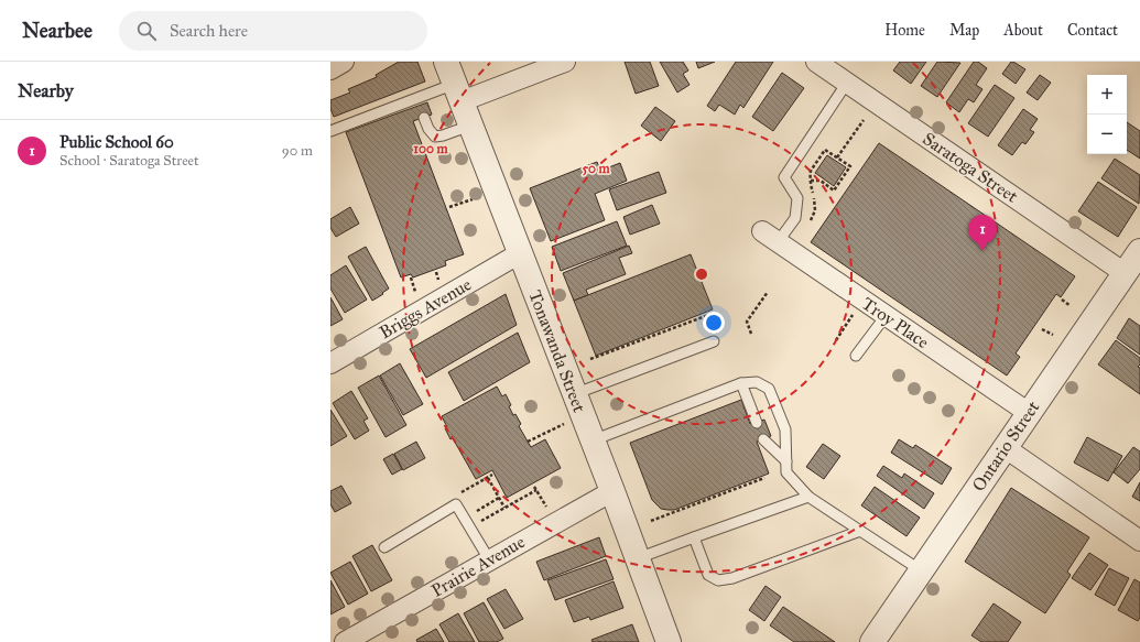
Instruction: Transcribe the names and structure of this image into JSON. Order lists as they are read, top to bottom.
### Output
{
  "streets": {
    "street": [
      "Saratoga Street",
      "Briggs Avenue",
      "Troy Place",
      "Tonawanda Street",
      "Ontario Street",
      "Prairie Avenue"
    ]
  },
  "crossings": [
    ["Saratoga Street", "Ontario Street"],
    ["Briggs Avenue", "Tonawanda Street"],
    ["Troy Place", "Ontario Street"],
    ["Tonawanda Street", "Prairie Avenue"]
  ],
  "page": {
    "header": "Nearbee",
    "search": "Search here",
    "nav": [
      "Home",
      "Map",
      "About",
      "Contact"
    ],
    "heading": "Nearby",
    "map_buttons": ["+", "−"],
    "list": [
      {
        "mark": "1",
        "name": "Public School 60",
        "note": "School · Saratoga Street",
        "value": "90 m"
      }
    ],
    "pins": "1"
  },
  "rings": ["100 m", "50 m"]
}
